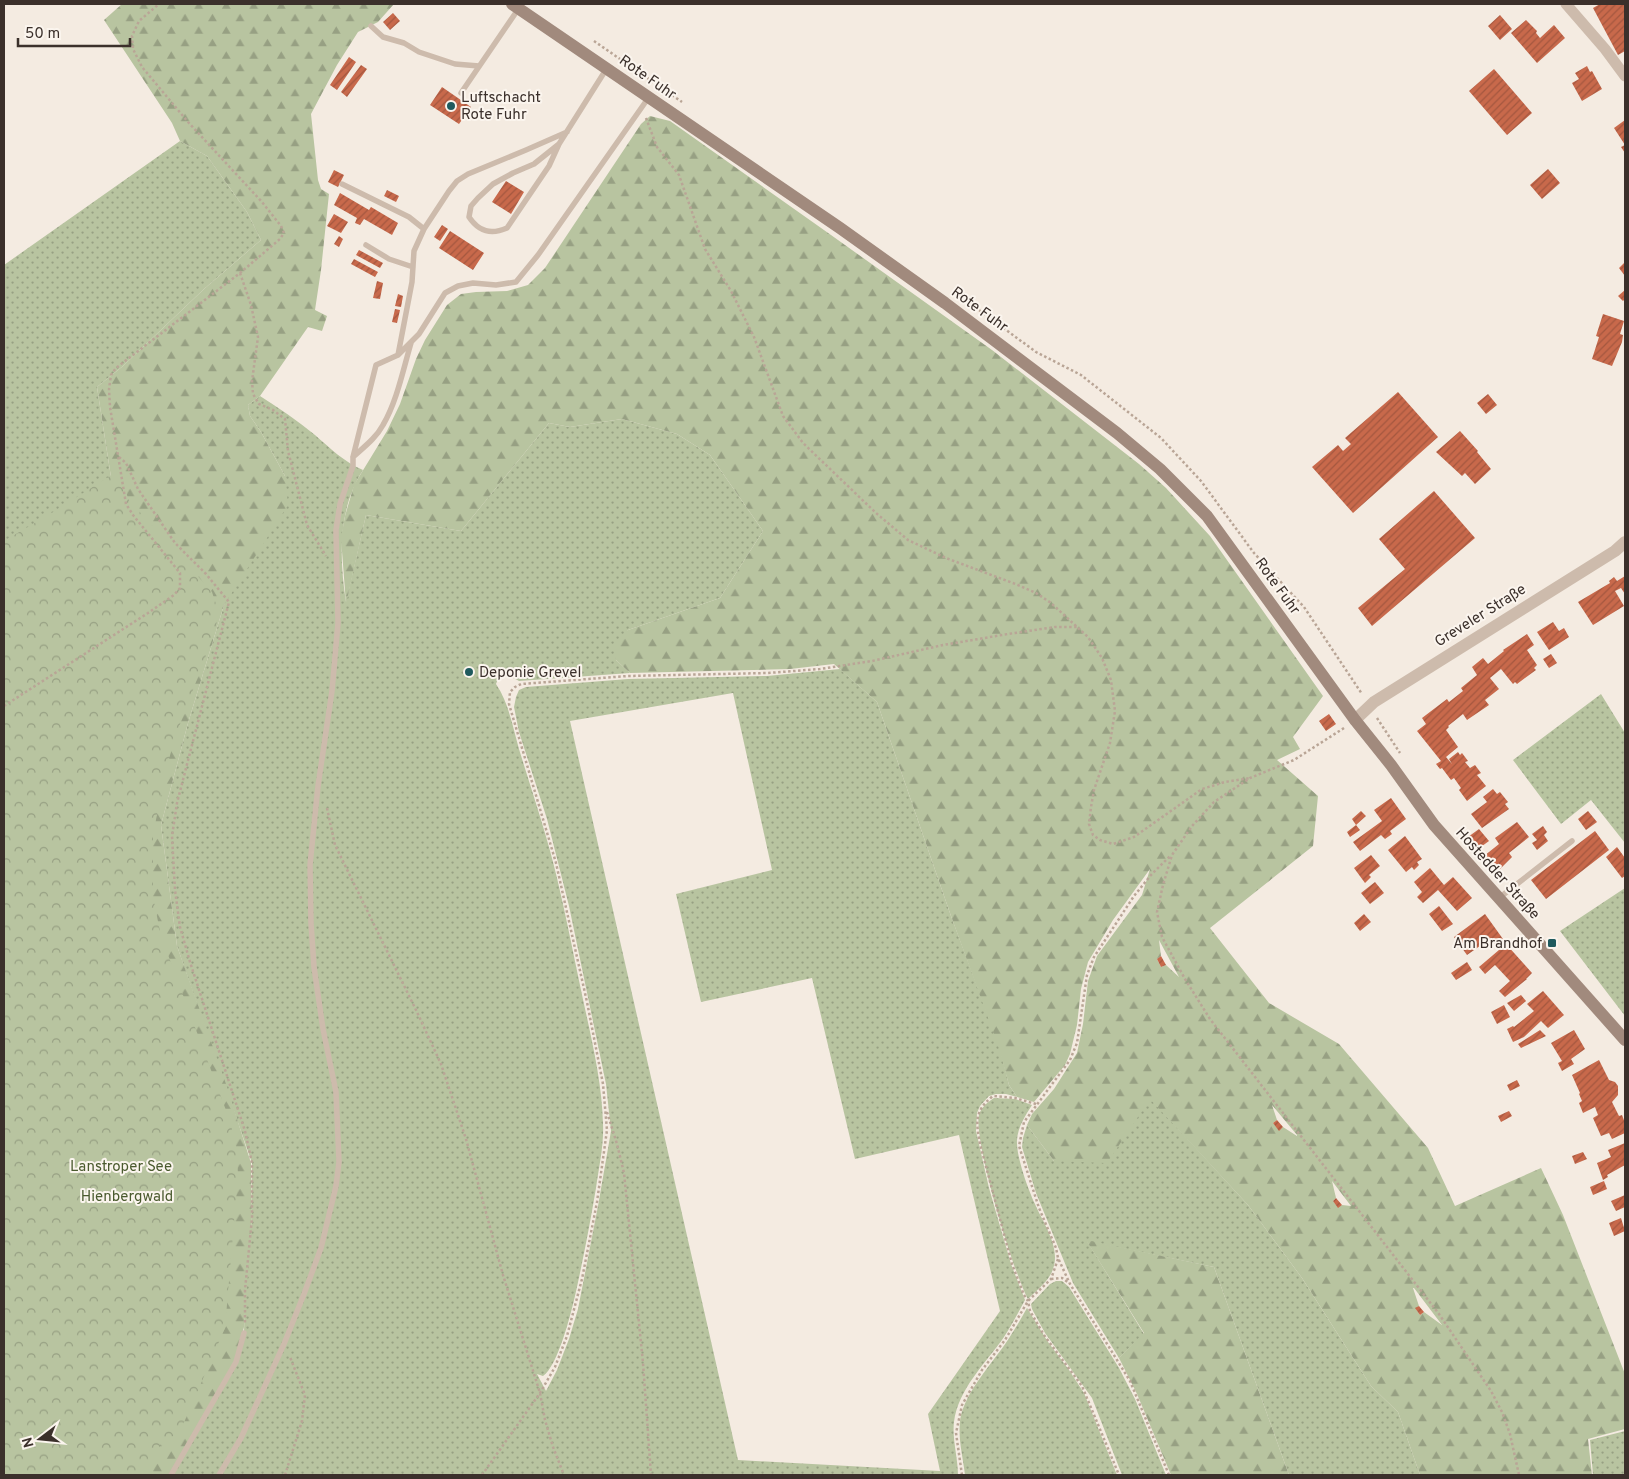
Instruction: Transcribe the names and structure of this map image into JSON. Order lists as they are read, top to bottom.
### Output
{
  "streets": {
    "main road": ["Rote Fuhr", "Hostedder Straße"],
    "street": ["Greveler Straße"]
  },
  "crossings": [
    ["Rote Fuhr", "Greveler Straße"],
    ["Rote Fuhr", "Hostedder Straße"],
    ["Greveler Straße", "Hostedder Straße"]
  ],
  "parks": ["Lanstroper See", "Hienbergwald"],
  "places": {
    "other": ["Luftschacht Rote Fuhr", "Deponie Grevel"],
    "transit": ["Am Brandhof"]
  },
  "scale_bar": "50 m",
  "north": "left"
}
